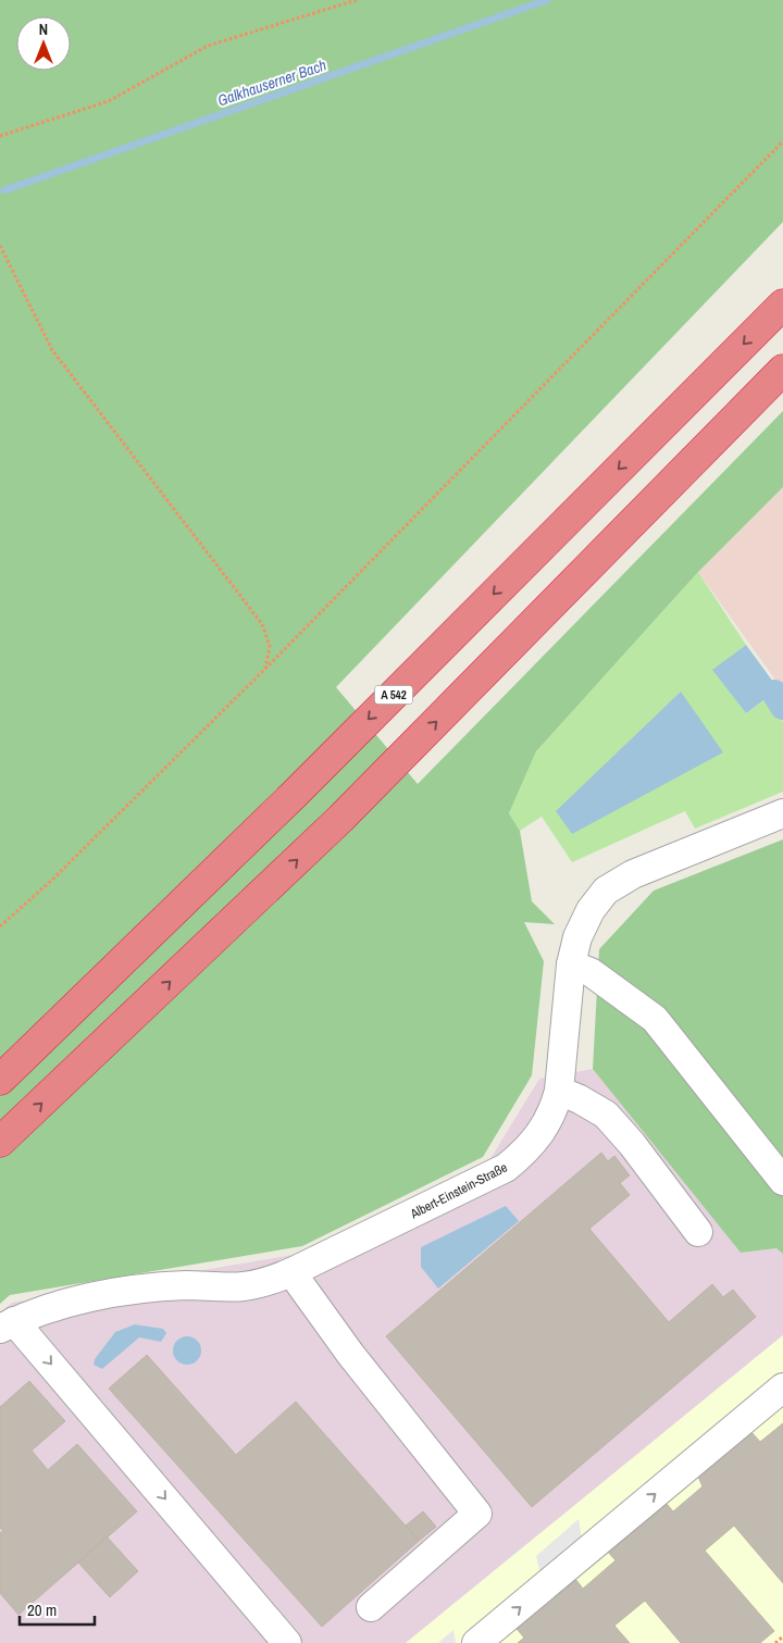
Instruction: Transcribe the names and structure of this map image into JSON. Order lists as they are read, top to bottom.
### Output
{
  "streets": {
    "highway": ["A 542"],
    "street": ["Albert-Einstein-Straße"]
  },
  "water": ["Galkhauserner Bach"],
  "scale_bar": "20 m",
  "north": "top"
}
